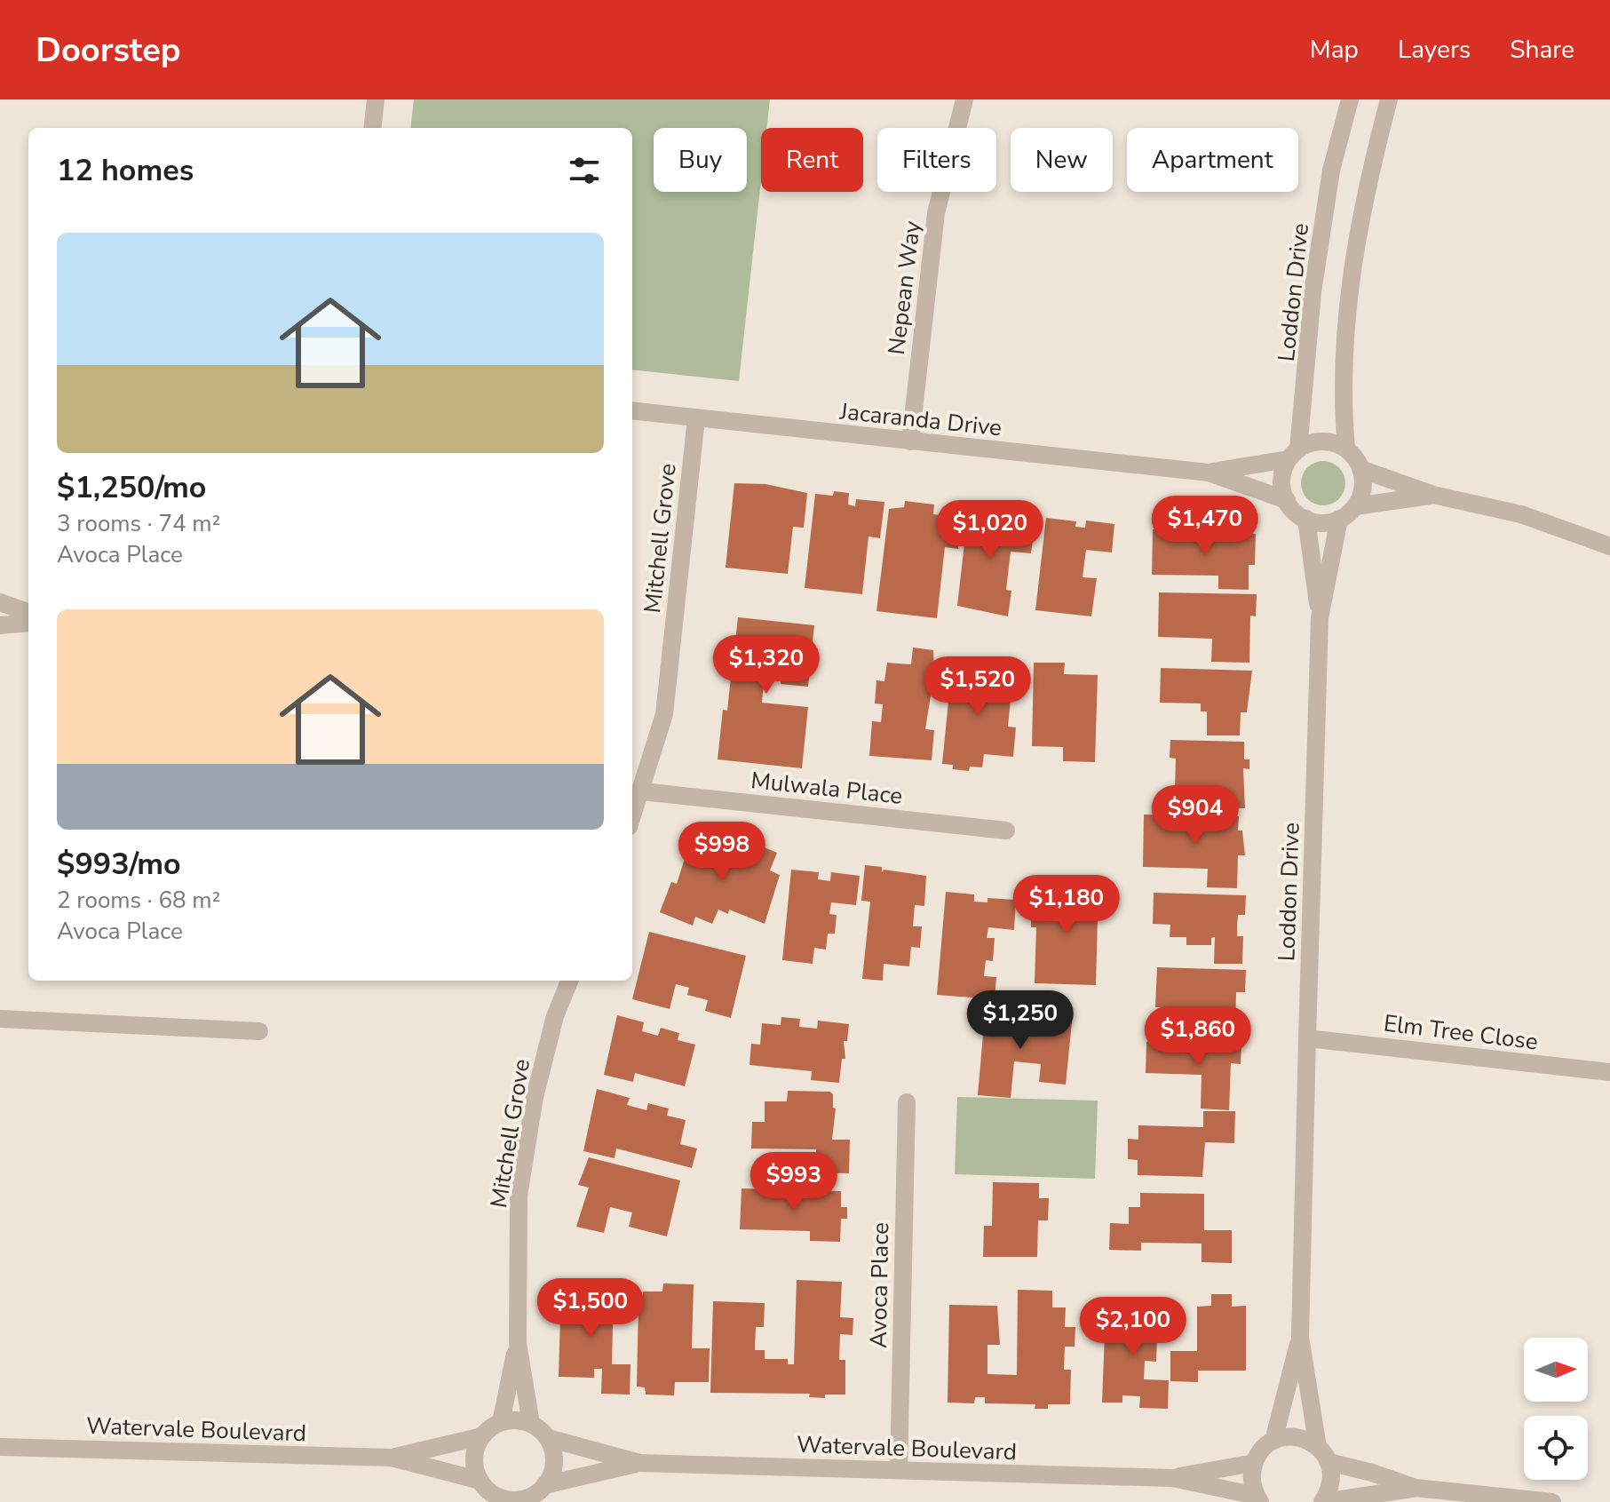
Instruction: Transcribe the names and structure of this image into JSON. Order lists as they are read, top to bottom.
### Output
{
  "streets": {
    "street": [
      "Nepean Way",
      "Loddon Drive",
      "Jacaranda Drive",
      "Mitchell Grove",
      "Mulwala Place",
      "Elm Tree Close",
      "Avoca Place",
      "Watervale Boulevard"
    ]
  },
  "crossings": [
    ["Nepean Way", "Jacaranda Drive"],
    ["Loddon Drive", "Jacaranda Drive"],
    ["Loddon Drive", "Elm Tree Close"],
    ["Jacaranda Drive", "Mitchell Grove"],
    ["Mitchell Grove", "Mulwala Place"],
    ["Mitchell Grove", "Watervale Boulevard"],
    ["Avoca Place", "Watervale Boulevard"]
  ],
  "north": "right",
  "page": {
    "header": "Doorstep",
    "nav": ["Map", "Layers", "Share"],
    "chip": [
      "Buy",
      "Rent",
      "Filters",
      "New",
      "Apartment"
    ],
    "heading": "12 homes",
    "list": [
      {
        "name": "$1,250/mo",
        "note": "3 rooms · 74 m² · Avoca Place"
      },
      {
        "name": "$993/mo",
        "note": "2 rooms · 68 m² · Avoca Place"
      }
    ],
    "price": [
      "$1,470",
      "$1,020",
      "$1,320",
      "$1,520",
      "$904",
      "$998",
      "$1,180",
      "$1,250",
      "$1,860",
      "$993",
      "$1,500",
      "$2,100"
    ]
  }
}
